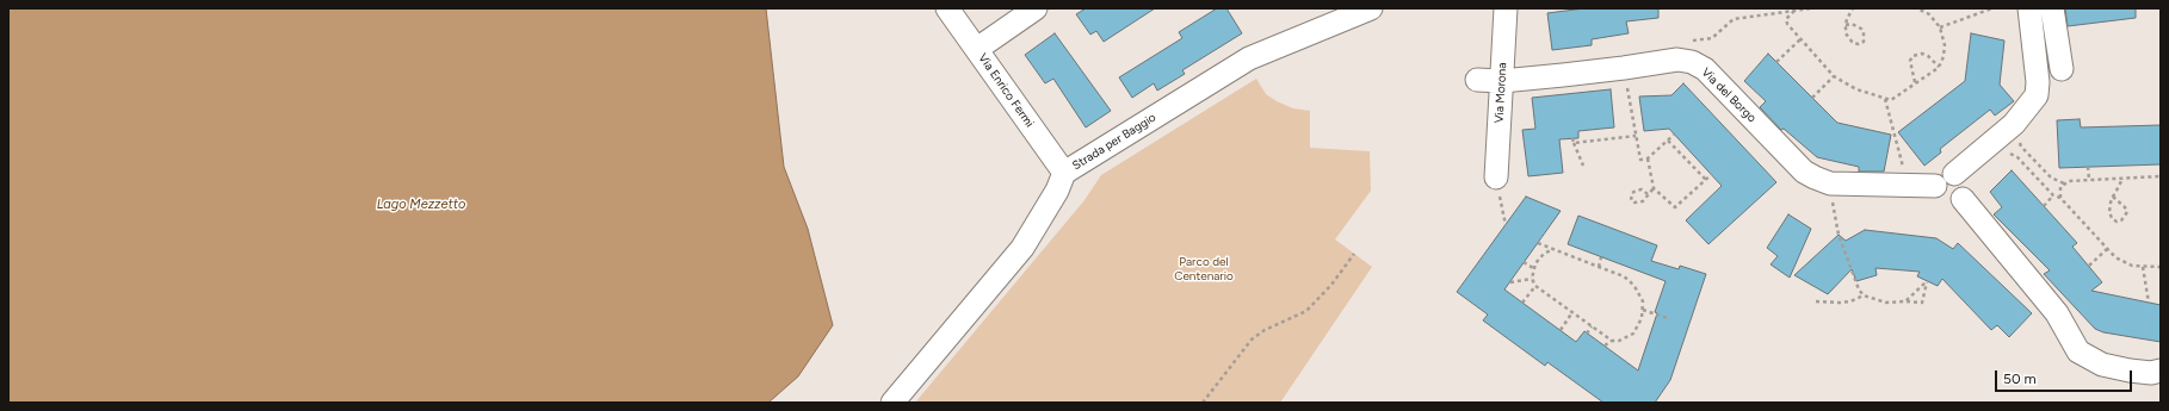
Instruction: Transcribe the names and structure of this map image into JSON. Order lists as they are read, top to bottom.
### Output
{
  "streets": {
    "street": [
      "Via Enrico Fermi",
      "Via Morona",
      "Via del Borgo",
      "Strada per Baggio"
    ]
  },
  "crossings": [
    ["Via Enrico Fermi", "Strada per Baggio"],
    ["Via Morona", "Via del Borgo"]
  ],
  "water": ["Lago Mezzetto"],
  "parks": ["Parco del Centenario"],
  "scale_bar": "50 m"
}
